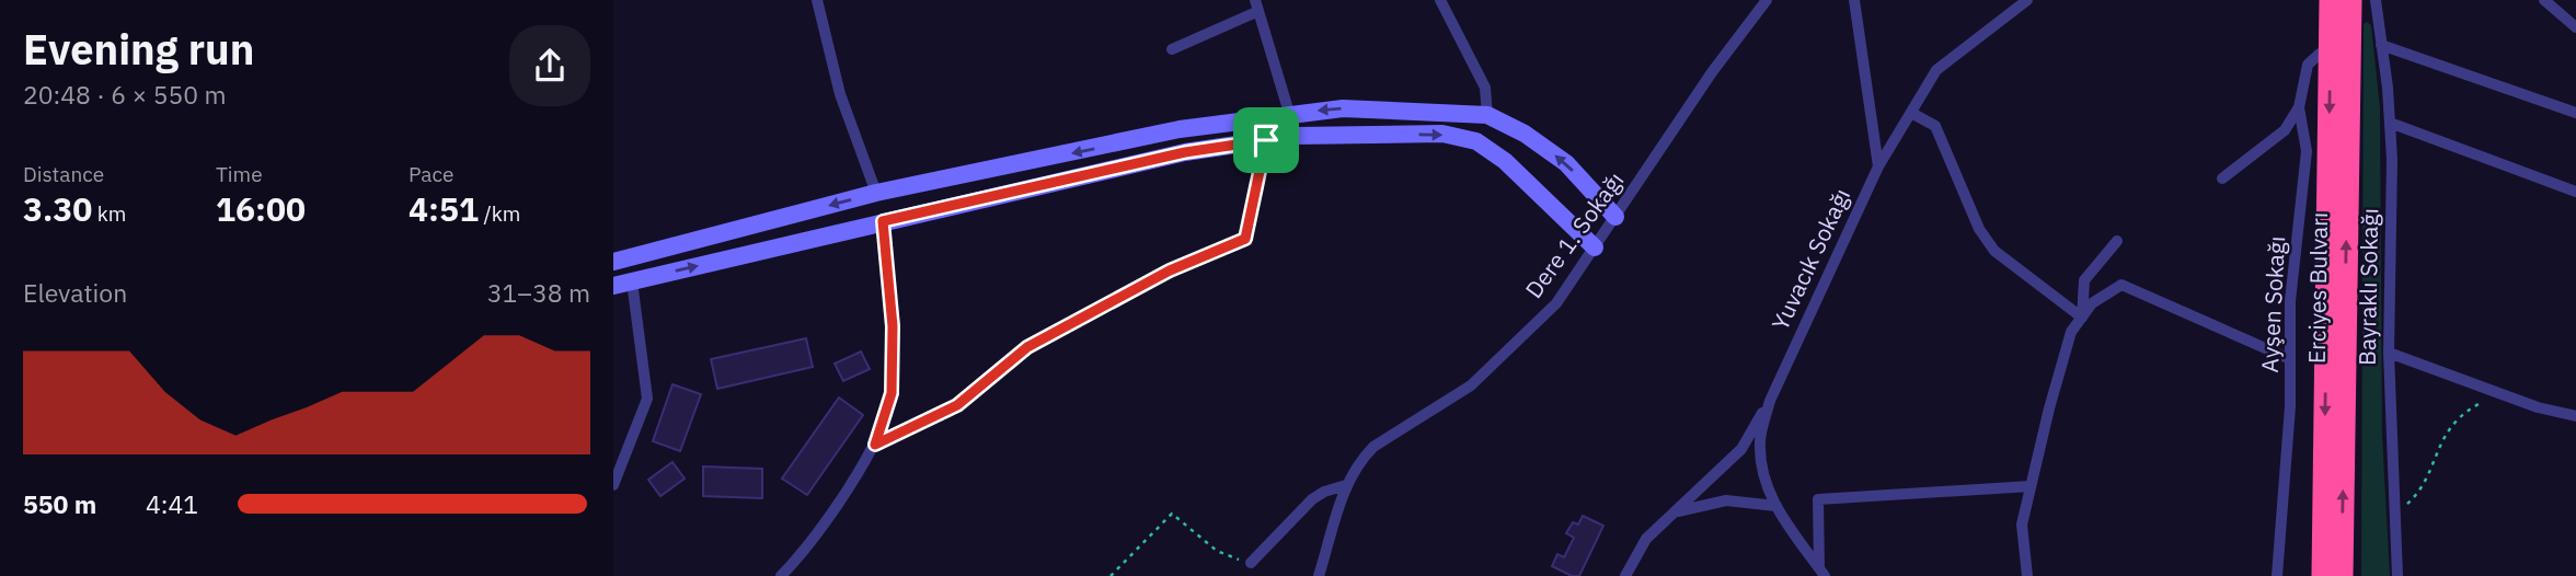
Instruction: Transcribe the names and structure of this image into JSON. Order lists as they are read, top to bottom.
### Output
{
  "streets": {
    "highway": ["Erciyes Bulvarı"],
    "street": [
      "Dere 1. Sokağı",
      "Yuvacık Sokağı",
      "Bayraklı Sokağı",
      "Ayşen Sokağı"
    ]
  },
  "crossings": [
    ["Erciyes Bulvarı", "Ayşen Sokağı"]
  ],
  "page": {
    "heading": ["Evening run", "20:48 · 6 × 550 m"],
    "stats": [
      ["Distance", "3.30 km"],
      ["Time", "16:00"],
      ["Pace", "4:51 /km"]
    ],
    "chart": ["Elevation", "31–38 m"],
    "list": [
      {
        "name": "550 m",
        "note": "4:41"
      }
    ]
  }
}
